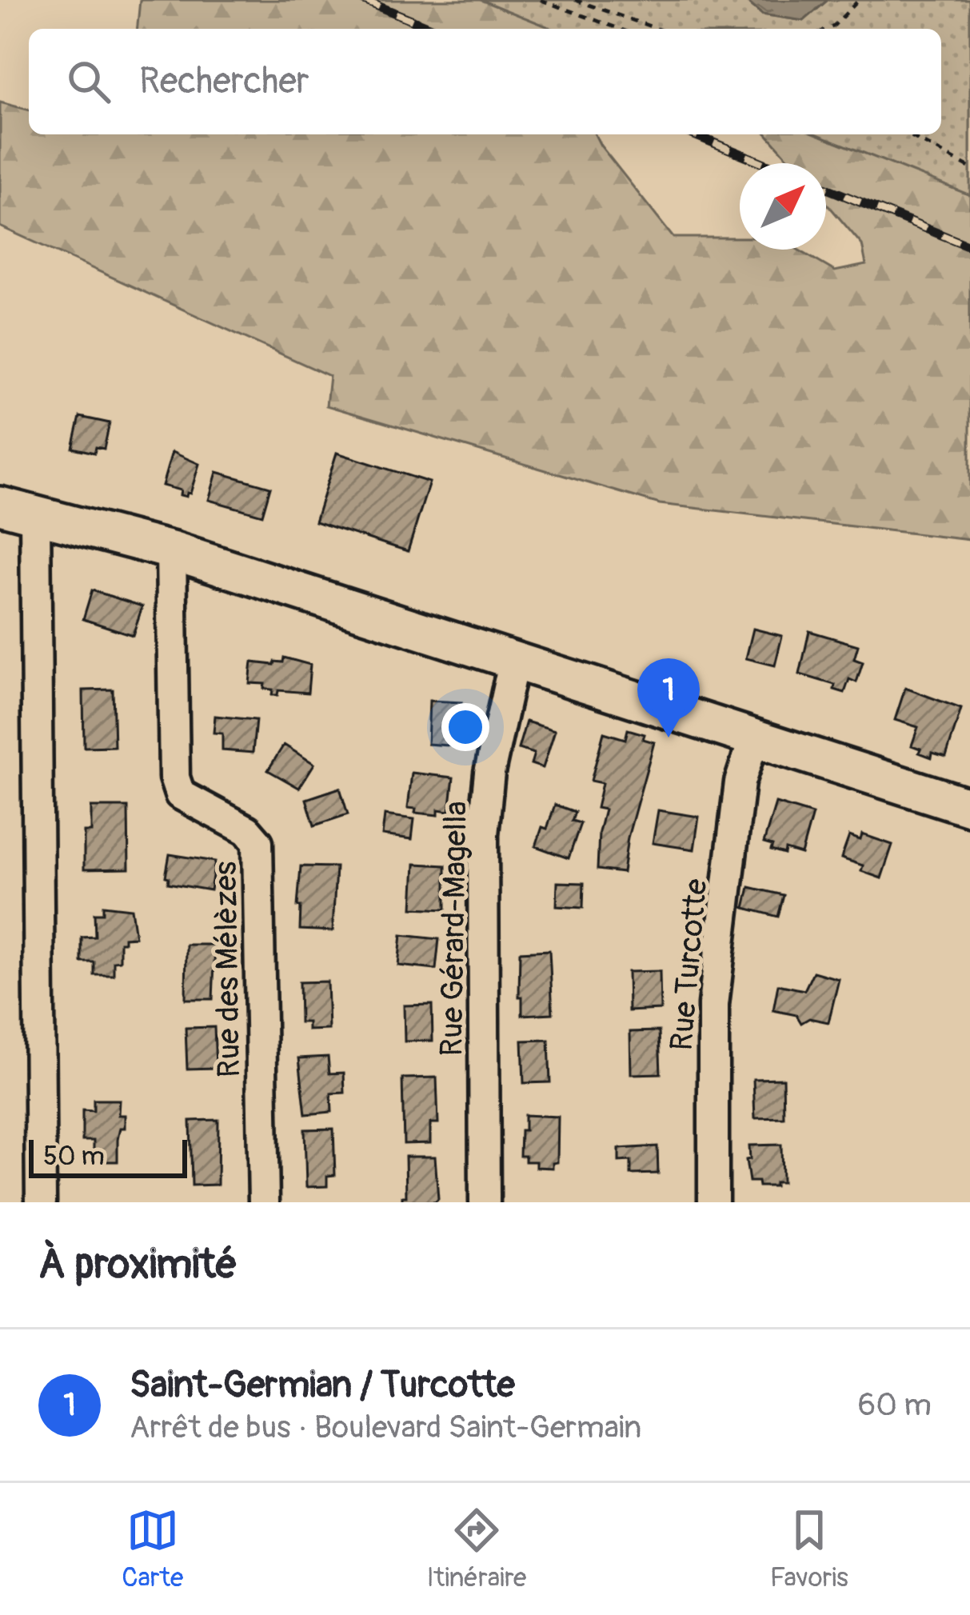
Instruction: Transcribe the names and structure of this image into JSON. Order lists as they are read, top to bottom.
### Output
{
  "streets": {
    "street": ["Rue Gérard-Magella", "Rue Turcotte", "Rue des Mélèzes"]
  },
  "scale_bar": "50 m",
  "north": "top right",
  "page": {
    "search": "Rechercher",
    "pins": "1",
    "scale": "50 m",
    "heading": "À proximité",
    "list": [
      {
        "mark": "1",
        "name": "Saint-Germian / Turcotte",
        "note": "Arrêt de bus · Boulevard Saint-Germain",
        "value": "60 m"
      }
    ],
    "nav": ["Carte", "Itinéraire", "Favoris"]
  }
}
